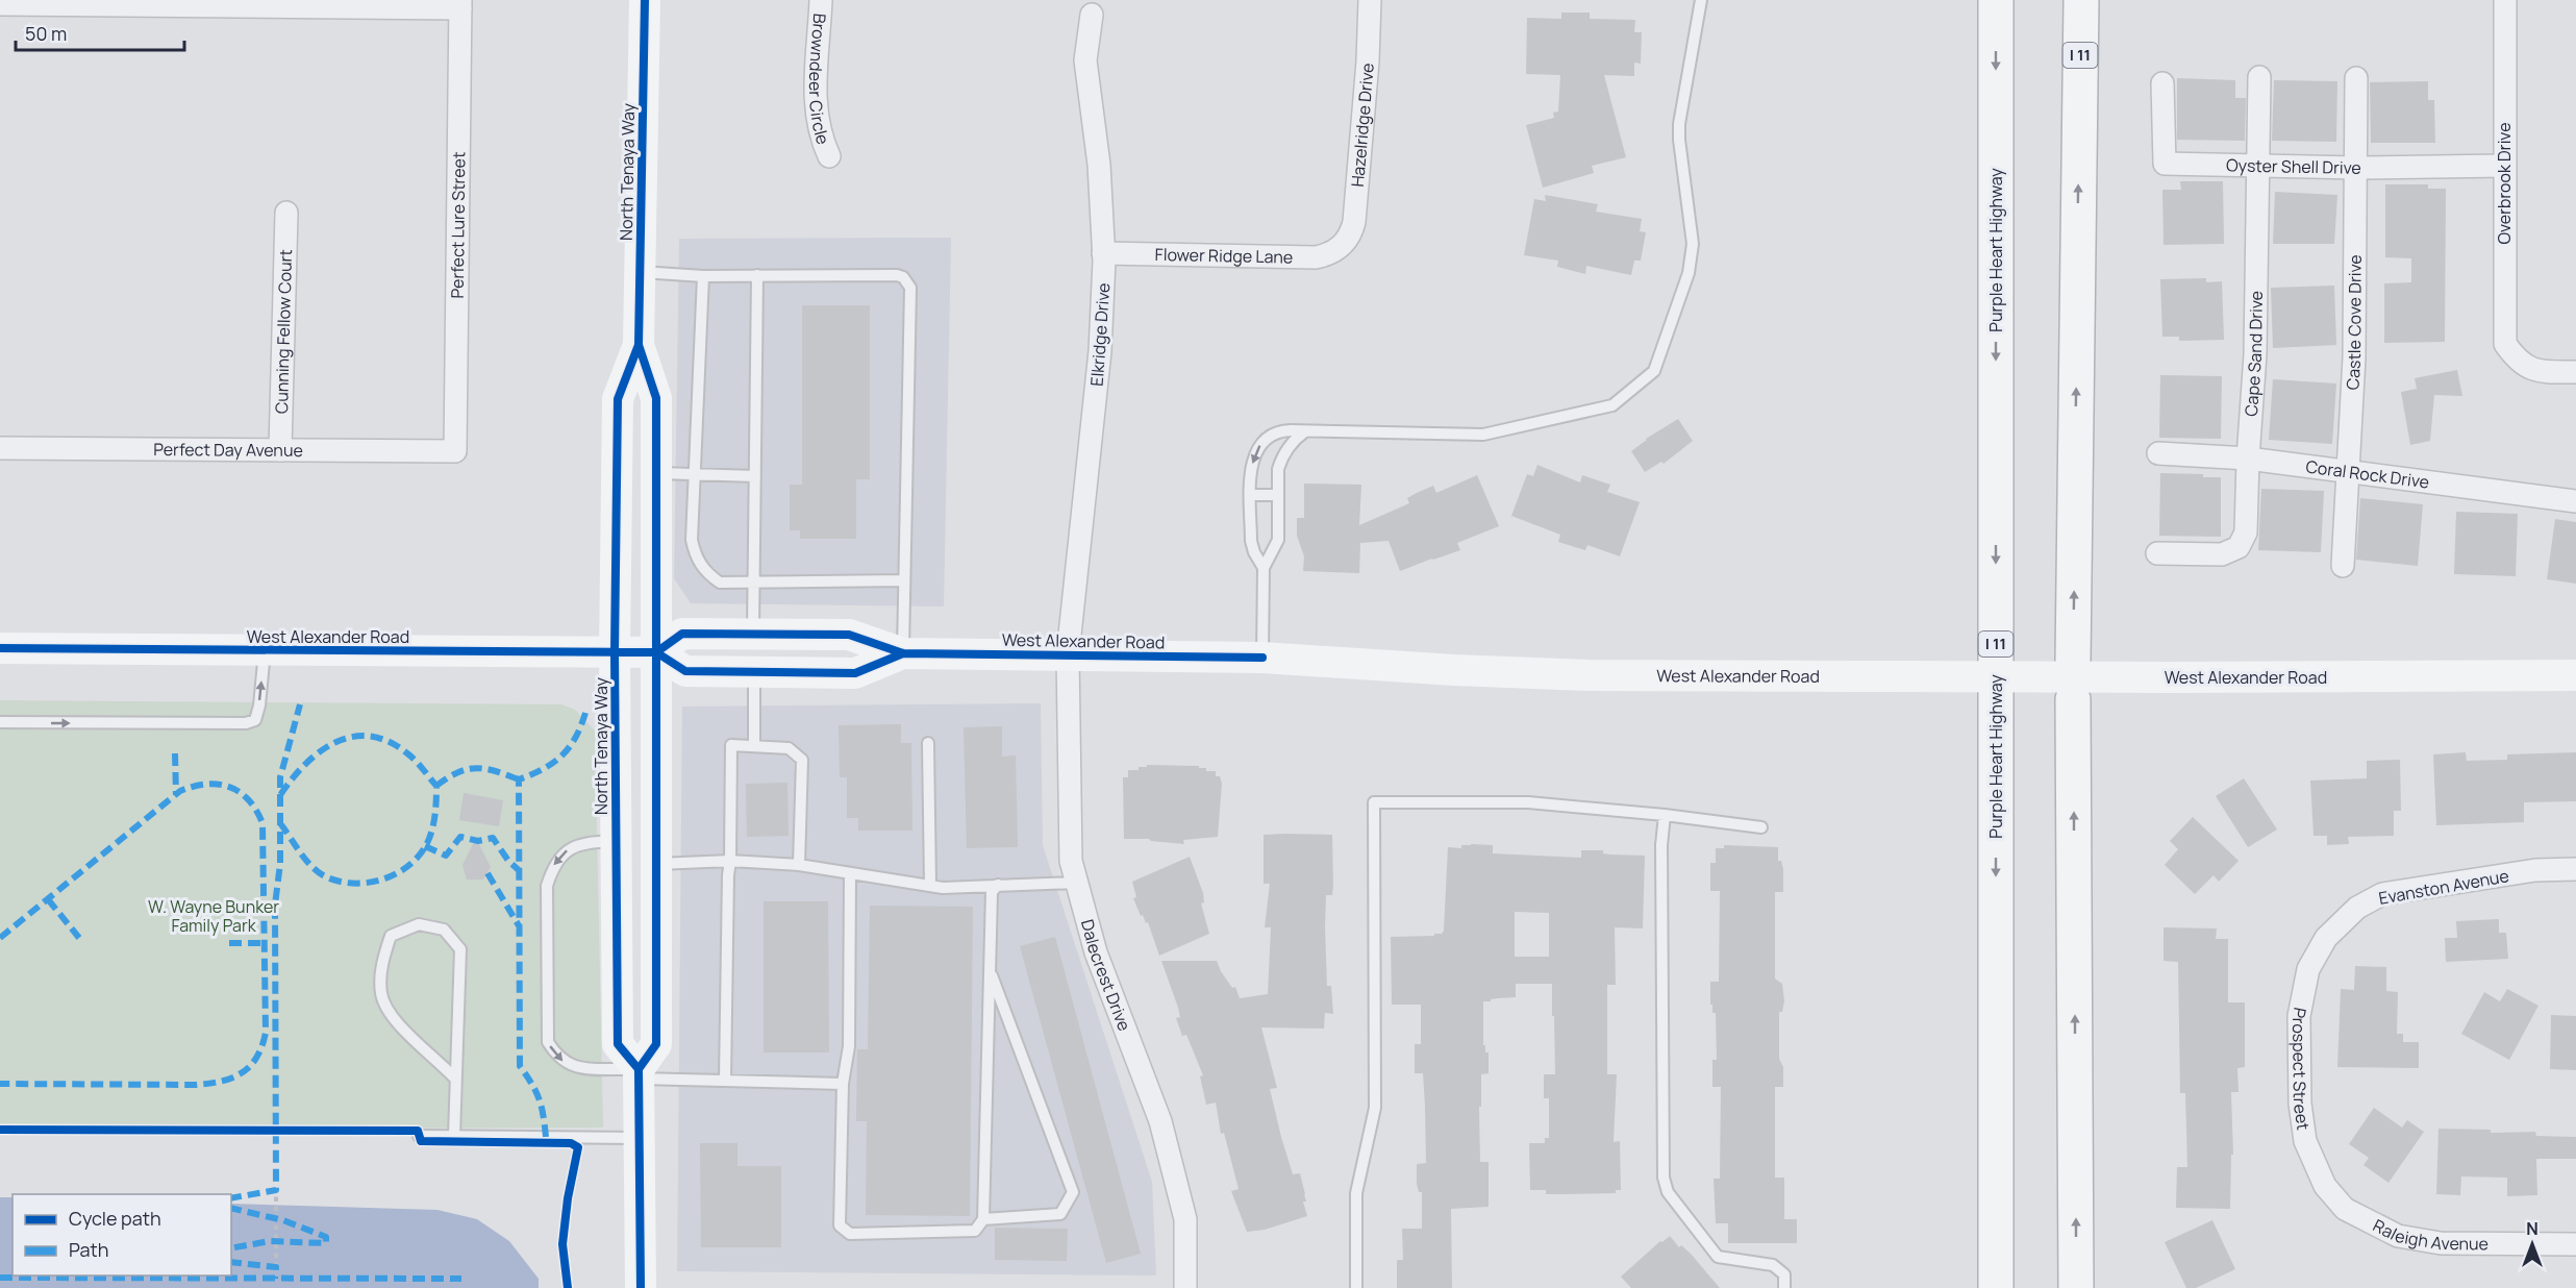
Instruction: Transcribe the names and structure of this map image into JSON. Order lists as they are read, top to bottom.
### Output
{
  "streets": {
    "highway": ["I 11", "Purple Heart Highway"],
    "main road": ["North Tenaya Way", "West Alexander Road"],
    "street": [
      "Browndeer Circle",
      "Hazelridge Drive",
      "Oyster Shell Drive",
      "Overbrook Drive",
      "Perfect Lure Street",
      "Flower Ridge Lane",
      "Castle Cove Drive",
      "Cunning Fellow Court",
      "Elkridge Drive",
      "Cape Sand Drive",
      "Perfect Day Avenue",
      "Coral Rock Drive",
      "Evanston Avenue",
      "Dalecrest Drive",
      "Prospect Street",
      "Raleigh Avenue"
    ]
  },
  "crossings": [
    ["Hazelridge Drive", "Flower Ridge Lane"],
    ["Oyster Shell Drive", "Overbrook Drive"],
    ["Oyster Shell Drive", "Castle Cove Drive"],
    ["Oyster Shell Drive", "Cape Sand Drive"],
    ["North Tenaya Way", "West Alexander Road"],
    ["Perfect Lure Street", "Perfect Day Avenue"],
    ["Flower Ridge Lane", "Elkridge Drive"],
    ["Castle Cove Drive", "Coral Rock Drive"],
    ["Cunning Fellow Court", "Perfect Day Avenue"],
    ["Elkridge Drive", "West Alexander Road"],
    ["Elkridge Drive", "Dalecrest Drive"],
    ["Cape Sand Drive", "Coral Rock Drive"],
    ["West Alexander Road", "Dalecrest Drive"],
    ["Evanston Avenue", "Prospect Street"],
    ["Prospect Street", "Raleigh Avenue"]
  ],
  "parks": ["W. Wayne Bunker Family Park"],
  "legend": ["Cycle path", "Path"],
  "scale_bar": "50 m",
  "north": "top"
}
